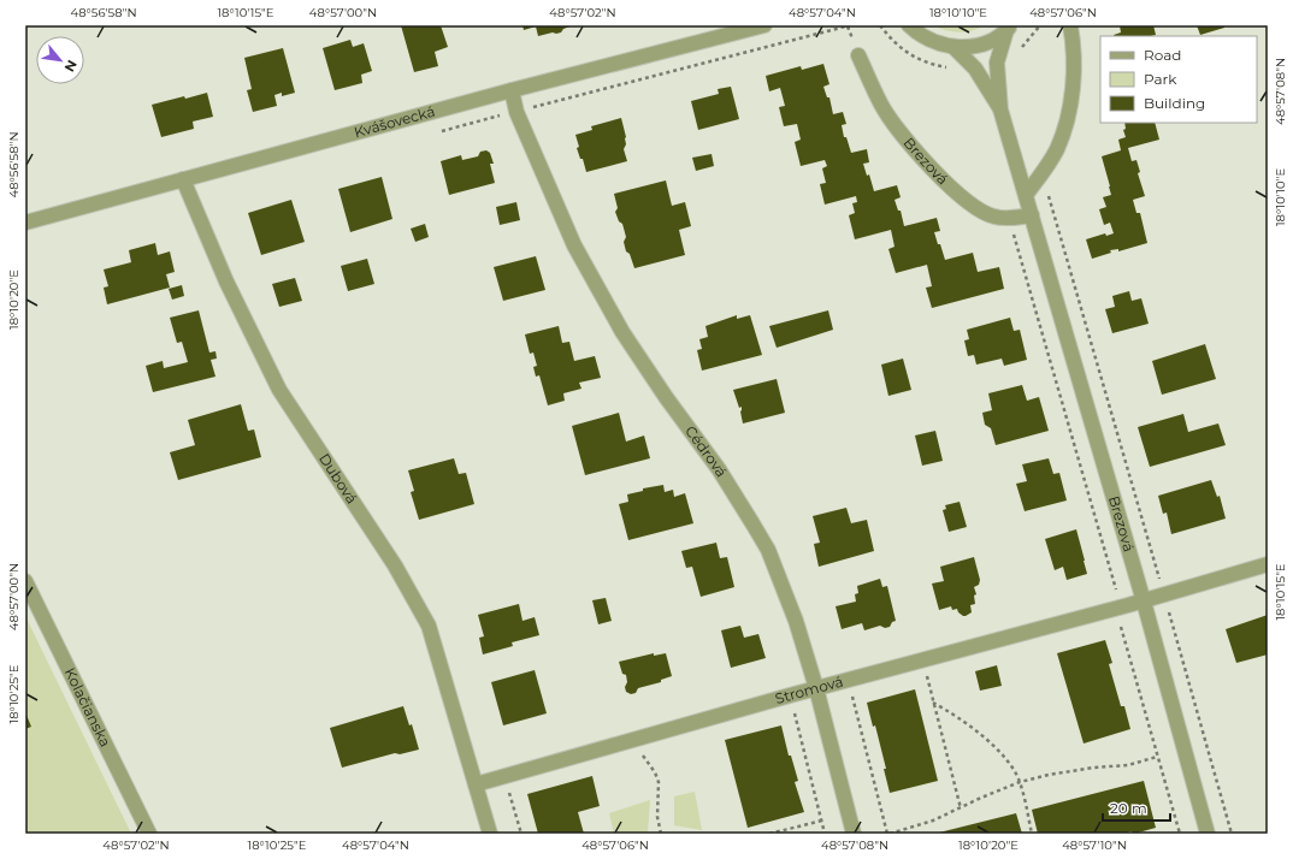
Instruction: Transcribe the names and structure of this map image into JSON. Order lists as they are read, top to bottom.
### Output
{
  "streets": {
    "street": [
      "Kvášovecká",
      "Brezová",
      "Cédrová",
      "Dubová",
      "Stromová",
      "Kolačianska"
    ]
  },
  "crossings": [
    ["Kvášovecká", "Cédrová"],
    ["Kvášovecká", "Dubová"],
    ["Brezová", "Stromová"],
    ["Cédrová", "Stromová"],
    ["Dubová", "Stromová"]
  ],
  "legend": ["Road", "Park", "Building"],
  "scale_bar": "20 m",
  "north": "bottom right",
  "coordinates": [
    "48°56'58\"N",
    "18°10'15\"E",
    "48°57'00\"N",
    "48°57'02\"N",
    "48°57'04\"N",
    "18°10'10\"E",
    "48°57'06\"N",
    "48°57'08\"N",
    "18°10'20\"E",
    "18°10'25\"E",
    "48°57'10\"N"
  ]
}
